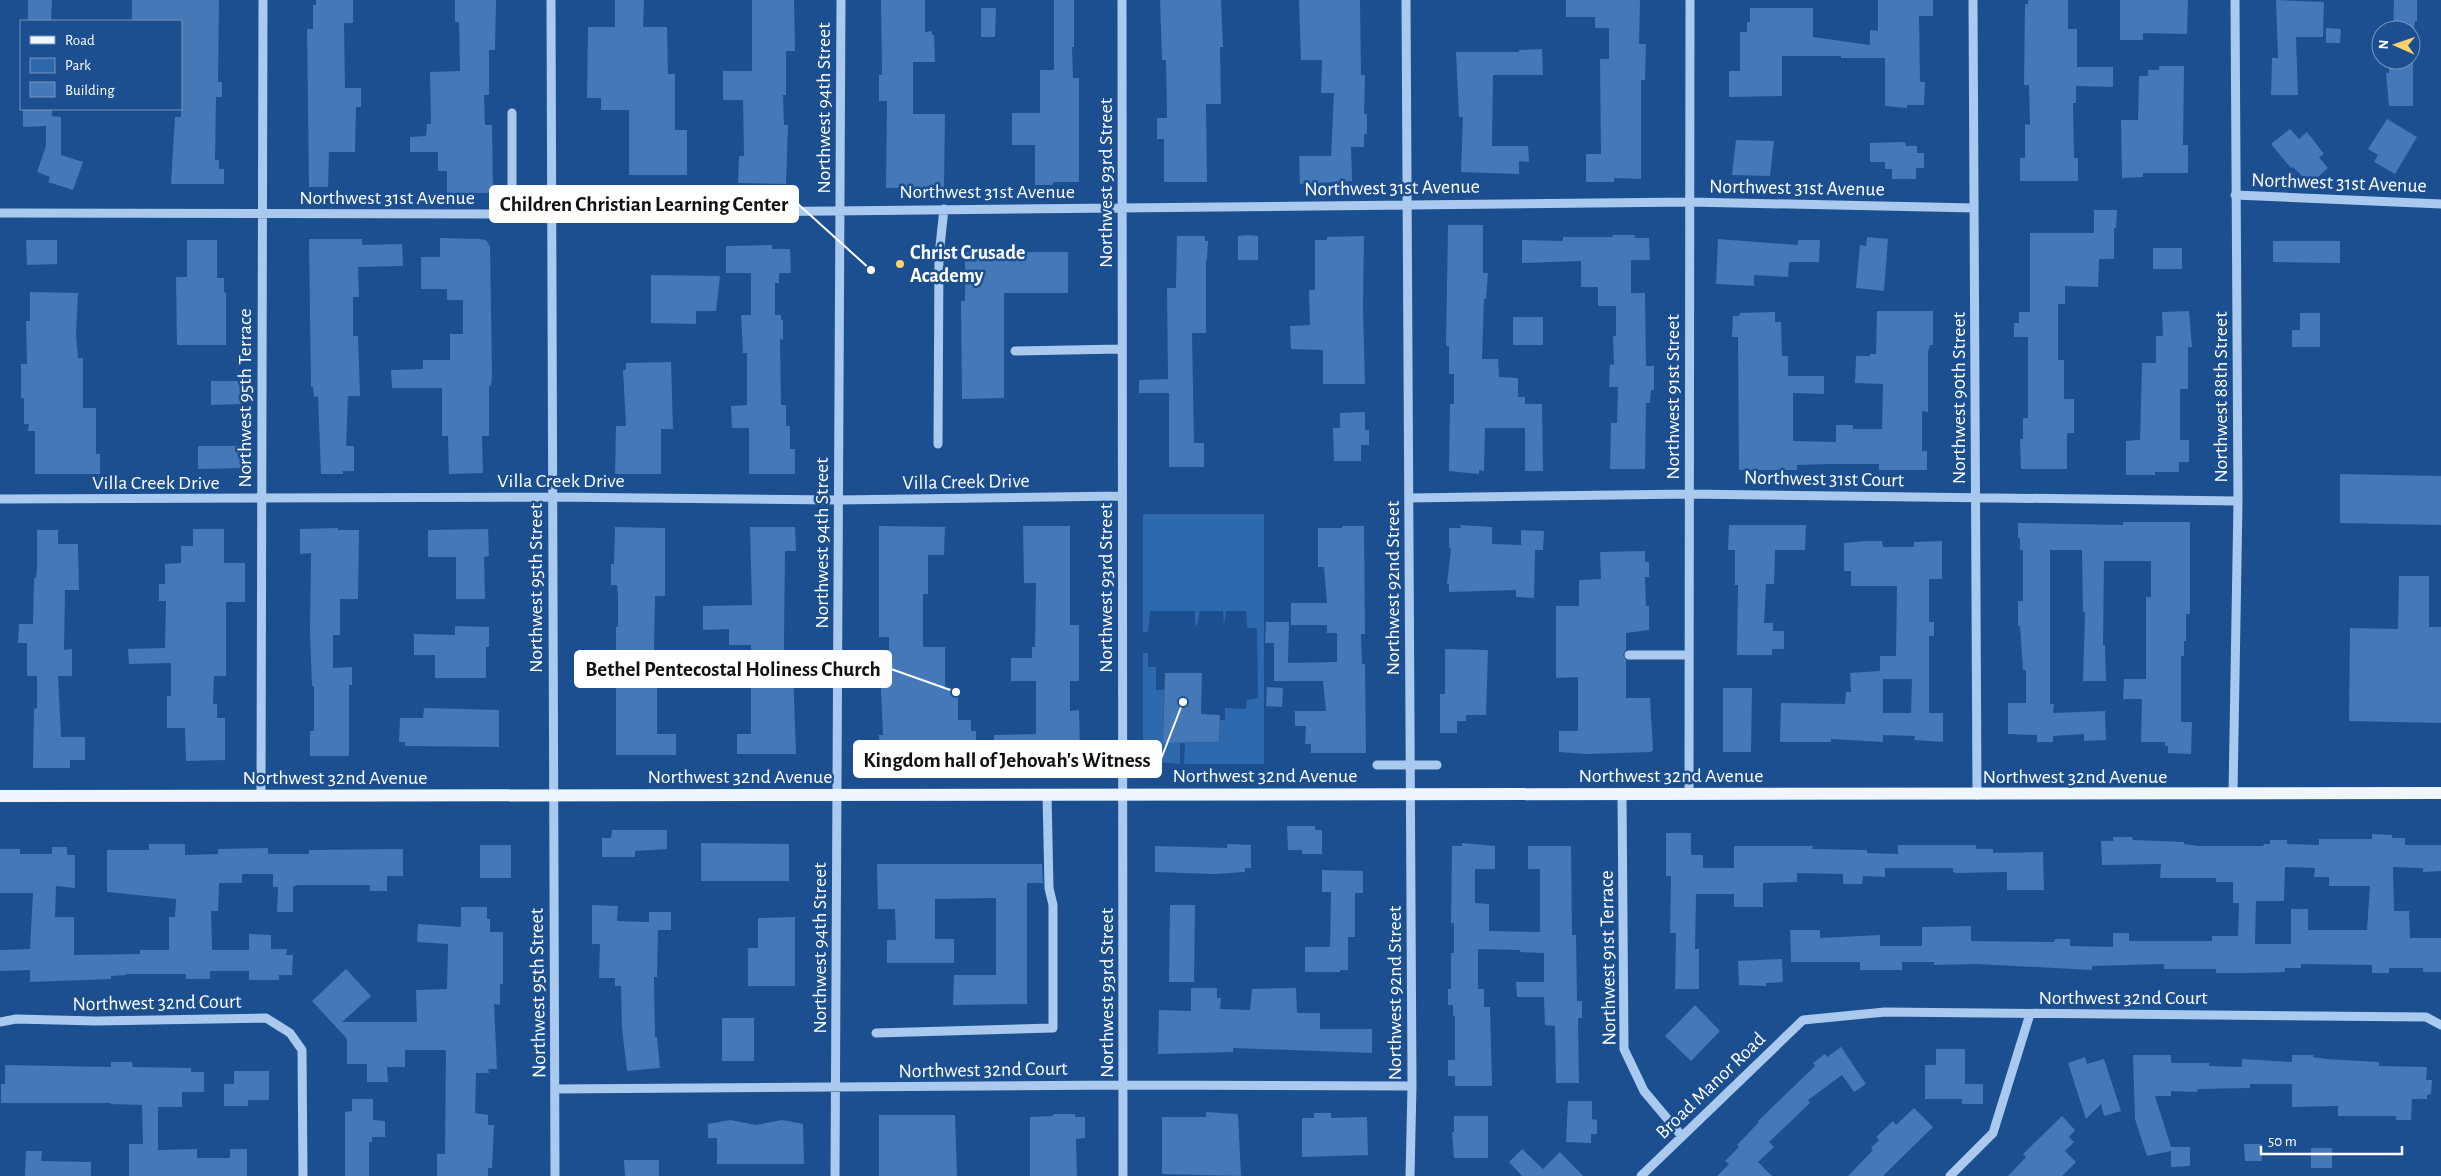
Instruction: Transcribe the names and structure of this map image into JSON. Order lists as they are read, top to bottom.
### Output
{
  "streets": {
    "main road": ["Northwest 32nd Avenue"],
    "street": [
      "Northwest 94th Street",
      "Northwest 31st Avenue",
      "Northwest 93rd Street",
      "Northwest 91st Street",
      "Northwest 88th Street",
      "Northwest 95th Terrace",
      "Northwest 90th Street",
      "Northwest 31st Court",
      "Villa Creek Drive",
      "Northwest 95th Street",
      "Northwest 92nd Street",
      "Northwest 91st Terrace",
      "Northwest 32nd Court",
      "Broad Manor Road"
    ]
  },
  "crossings": [
    ["Northwest 94th Street", "Northwest 31st Avenue"],
    ["Northwest 94th Street", "Villa Creek Drive"],
    ["Northwest 94th Street", "Northwest 32nd Avenue"],
    ["Northwest 94th Street", "Northwest 32nd Court"],
    ["Northwest 31st Avenue", "Northwest 93rd Street"],
    ["Northwest 31st Avenue", "Northwest 91st Street"],
    ["Northwest 31st Avenue", "Northwest 88th Street"],
    ["Northwest 31st Avenue", "Northwest 95th Terrace"],
    ["Northwest 31st Avenue", "Northwest 90th Street"],
    ["Northwest 31st Avenue", "Northwest 95th Street"],
    ["Northwest 31st Avenue", "Northwest 92nd Street"],
    ["Northwest 93rd Street", "Villa Creek Drive"],
    ["Northwest 93rd Street", "Northwest 32nd Avenue"],
    ["Northwest 93rd Street", "Northwest 32nd Court"],
    ["Northwest 91st Street", "Northwest 31st Court"],
    ["Northwest 91st Street", "Northwest 32nd Avenue"],
    ["Northwest 88th Street", "Northwest 31st Court"],
    ["Northwest 88th Street", "Northwest 32nd Avenue"],
    ["Northwest 95th Terrace", "Villa Creek Drive"],
    ["Northwest 95th Terrace", "Northwest 32nd Avenue"],
    ["Northwest 90th Street", "Northwest 31st Court"],
    ["Northwest 90th Street", "Northwest 32nd Avenue"],
    ["Northwest 31st Court", "Northwest 92nd Street"],
    ["Villa Creek Drive", "Northwest 95th Street"],
    ["Northwest 95th Street", "Northwest 32nd Avenue"],
    ["Northwest 95th Street", "Northwest 32nd Court"],
    ["Northwest 92nd Street", "Northwest 32nd Avenue"],
    ["Northwest 92nd Street", "Northwest 32nd Court"],
    ["Northwest 32nd Avenue", "Northwest 91st Terrace"],
    ["Northwest 91st Terrace", "Broad Manor Road"],
    ["Northwest 32nd Court", "Broad Manor Road"]
  ],
  "places": [
    "Christ Crusade Academy",
    "Children Christian Learning Center",
    "Bethel Pentecostal Holiness Church",
    "Kingdom hall of Jehovah's Witness"
  ],
  "legend": ["Road", "Park", "Building"],
  "scale_bar": "50 m",
  "north": "left"
}
